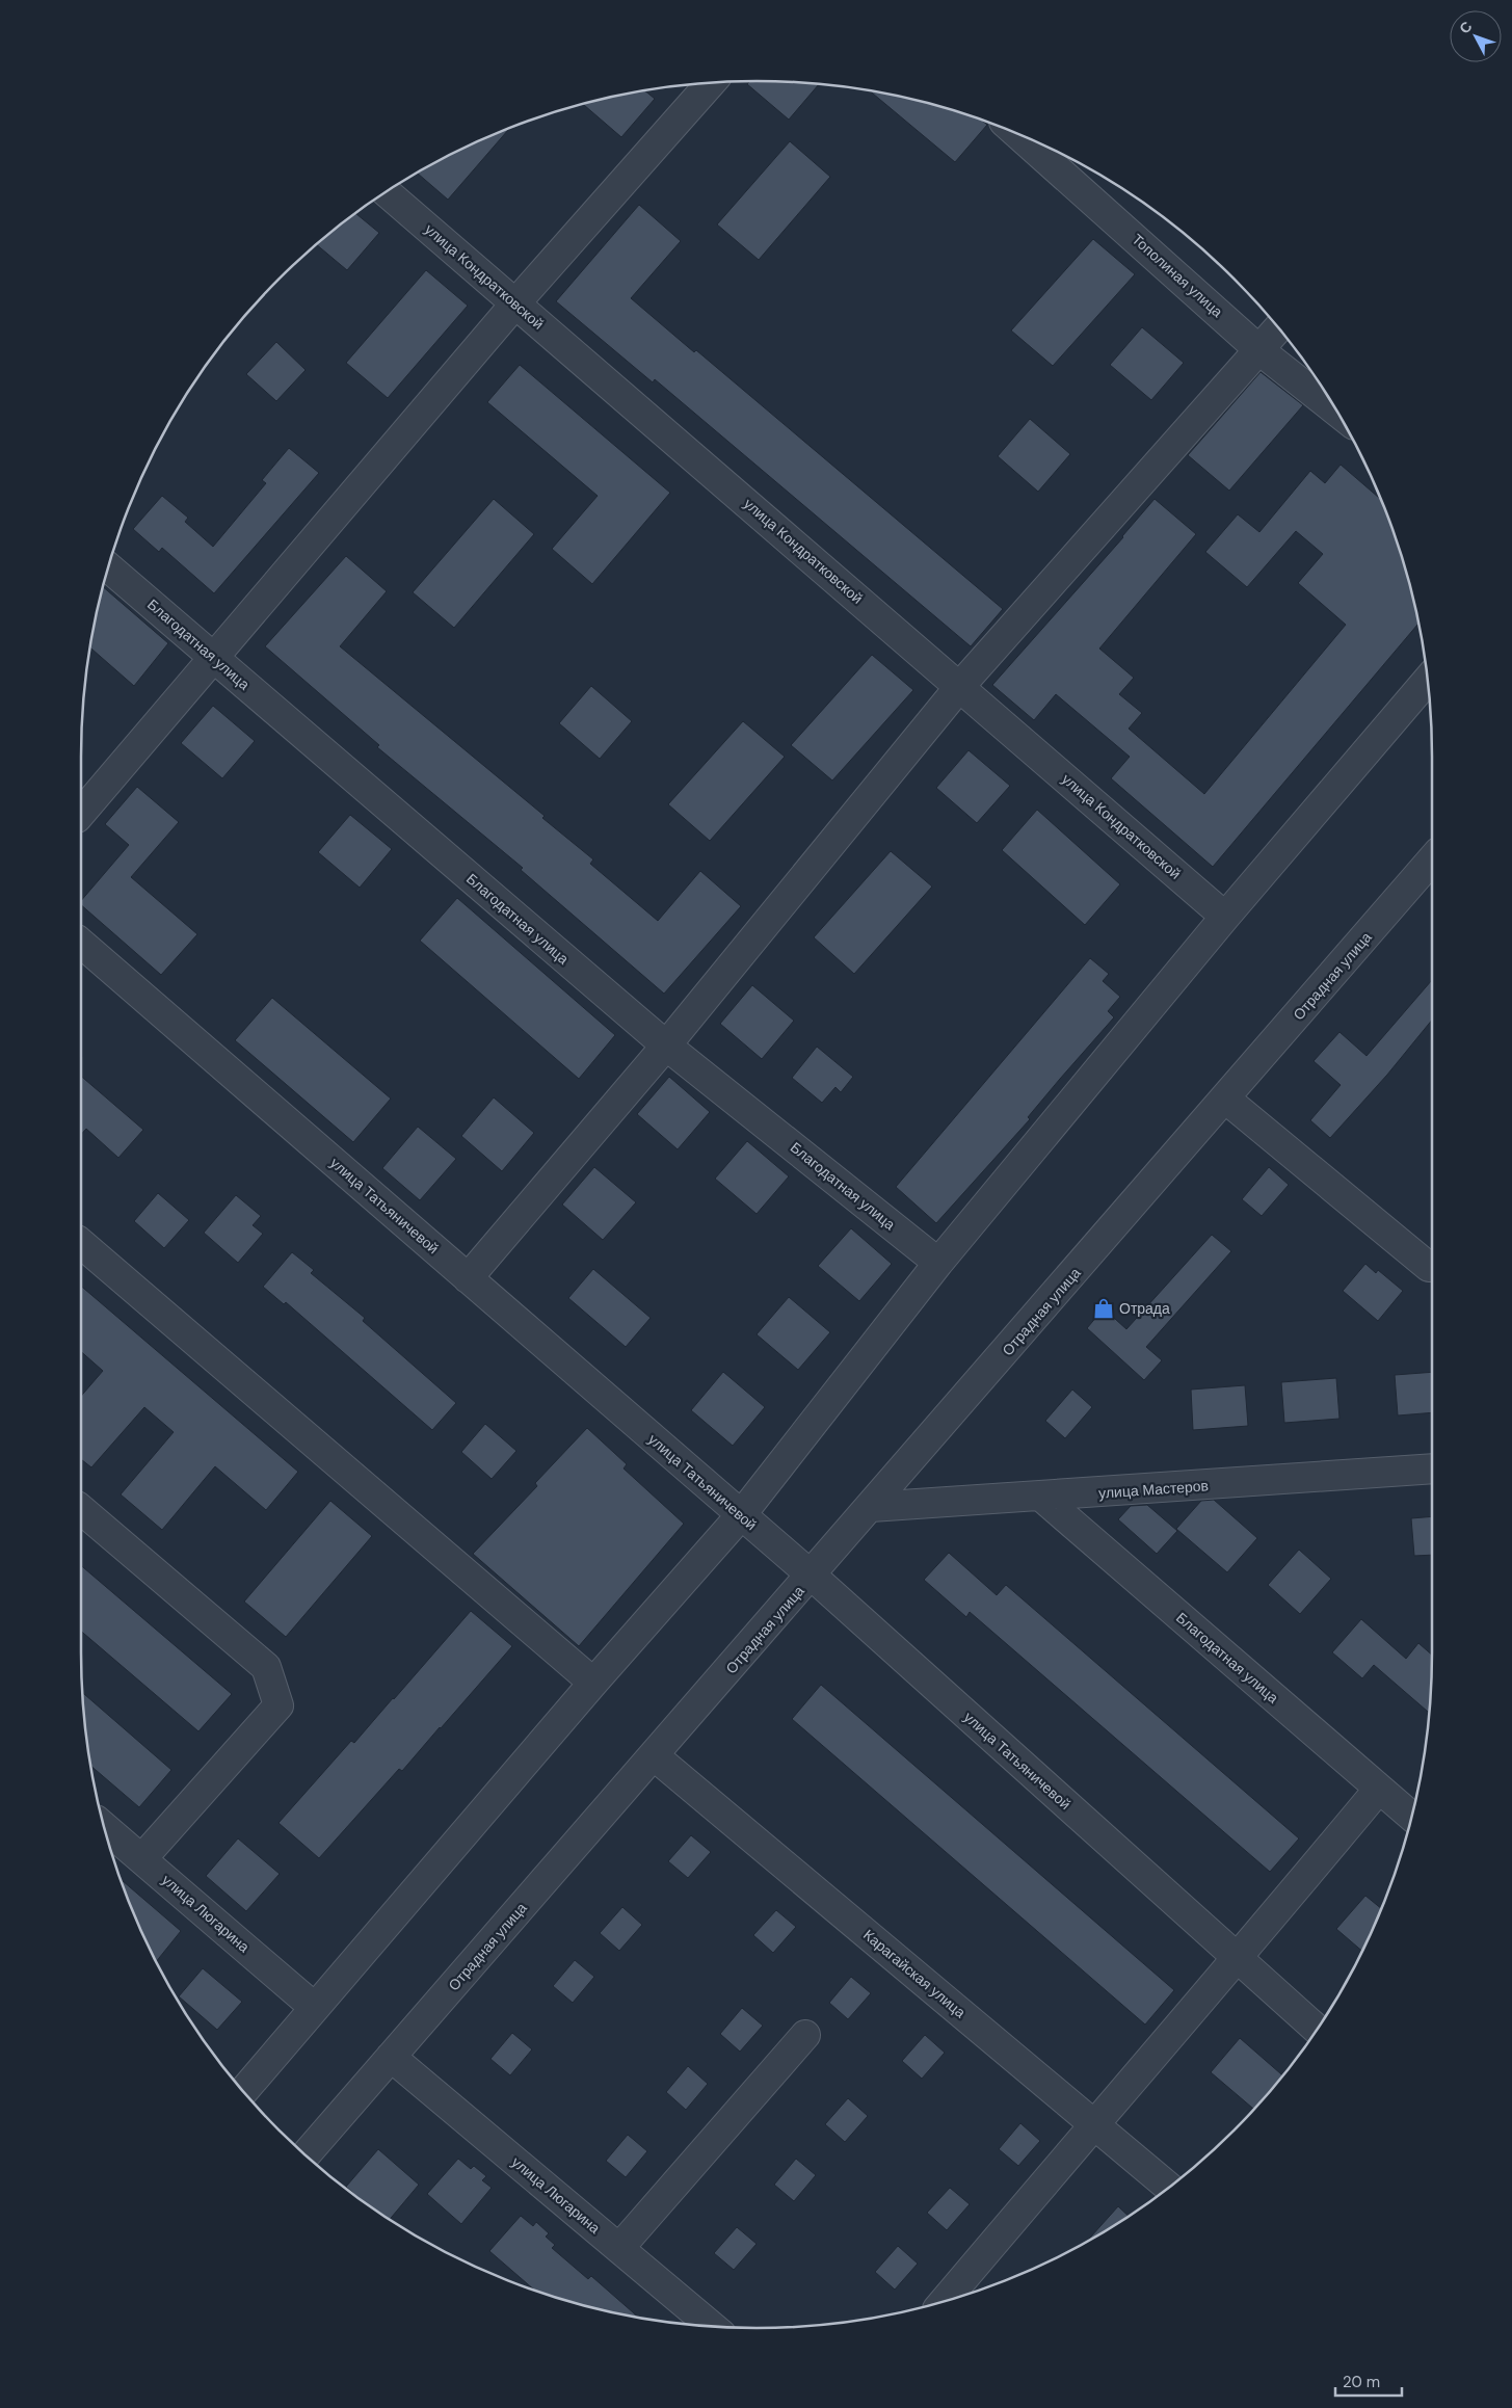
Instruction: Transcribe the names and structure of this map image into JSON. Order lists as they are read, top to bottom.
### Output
{
  "streets": {
    "street": [
      "Тополиная улица",
      "улица Кондратковской",
      "Благодатная улица",
      "Отрадная улица",
      "улица Татьяничевой",
      "улица Мастеров",
      "улица Люгарина",
      "Карагайская улица"
    ]
  },
  "crossings": [
    ["Благодатная улица", "улица Мастеров"],
    ["Отрадная улица", "улица Татьяничевой"],
    ["Отрадная улица", "улица Мастеров"],
    ["Отрадная улица", "улица Люгарина"],
    ["Отрадная улица", "Карагайская улица"]
  ],
  "places": {
    "shop": ["Отрада"]
  },
  "scale_bar": "20 m",
  "north": "top left"
}
